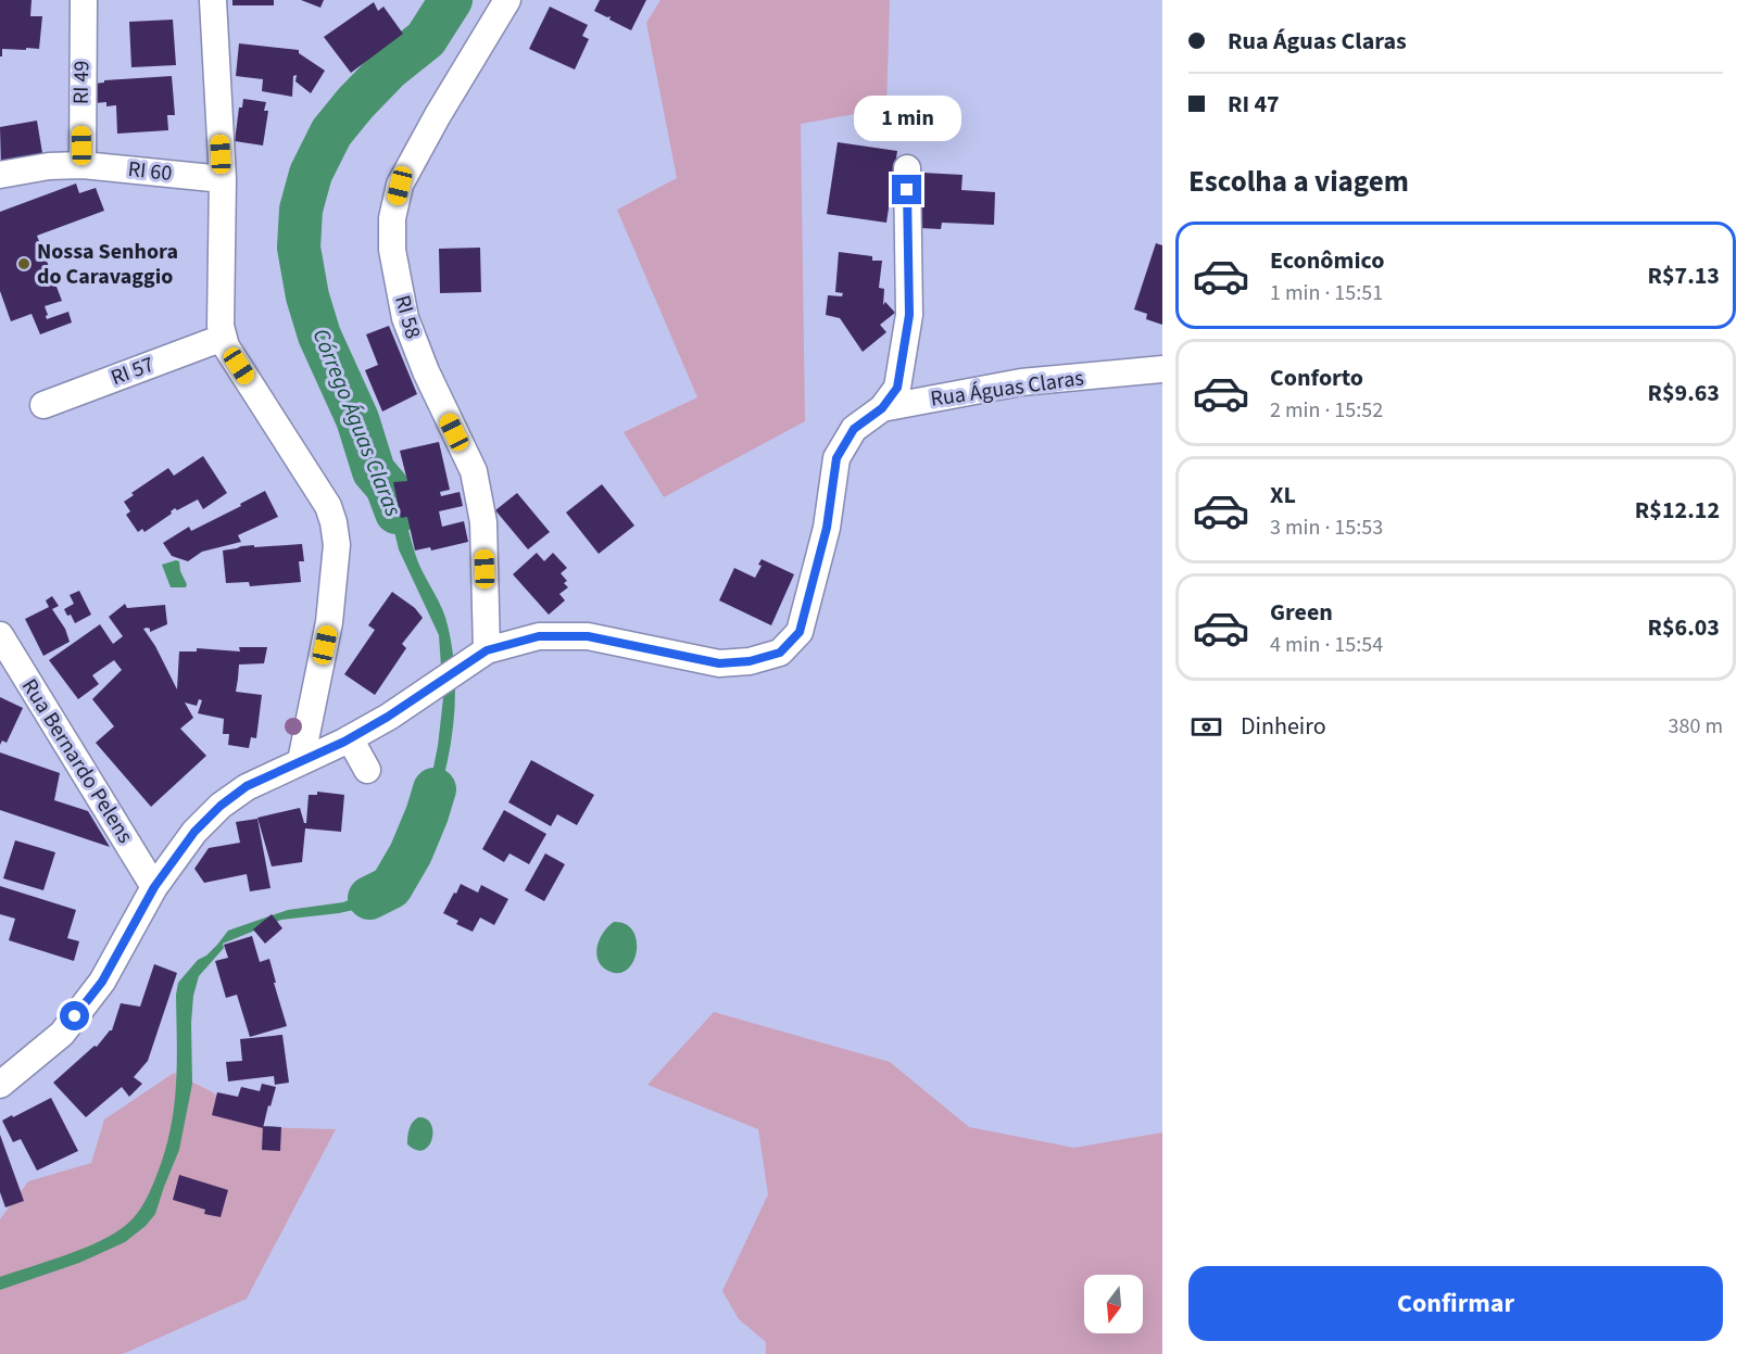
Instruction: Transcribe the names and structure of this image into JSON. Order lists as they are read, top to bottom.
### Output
{
  "streets": {
    "street": [
      "RI 49",
      "RI 60",
      "RI 58",
      "RI 57",
      "Rua Águas Claras",
      "Rua Bernardo Pelens"
    ]
  },
  "crossings": [
    ["RI 49", "RI 60"],
    ["RI 58", "Rua Águas Claras"],
    ["Rua Águas Claras", "Rua Bernardo Pelens"]
  ],
  "water": ["Córrego Águas Claras"],
  "places": ["Nossa Senhora do Caravaggio"],
  "north": "bottom",
  "page": {
    "banner": ["Rua Águas Claras", "RI 47"],
    "bubble": "1 min",
    "heading": "Escolha a viagem",
    "list": [
      {
        "name": "Econômico",
        "note": "1 min · 15:51",
        "value": "R$7.13"
      },
      {
        "name": "Conforto",
        "note": "2 min · 15:52",
        "value": "R$9.63"
      },
      {
        "name": "XL",
        "note": "3 min · 15:53",
        "value": "R$12.12"
      },
      {
        "name": "Green",
        "note": "4 min · 15:54",
        "value": "R$6.03"
      }
    ],
    "pay": ["Dinheiro", "380 m"],
    "buttons": "Confirmar"
  }
}
